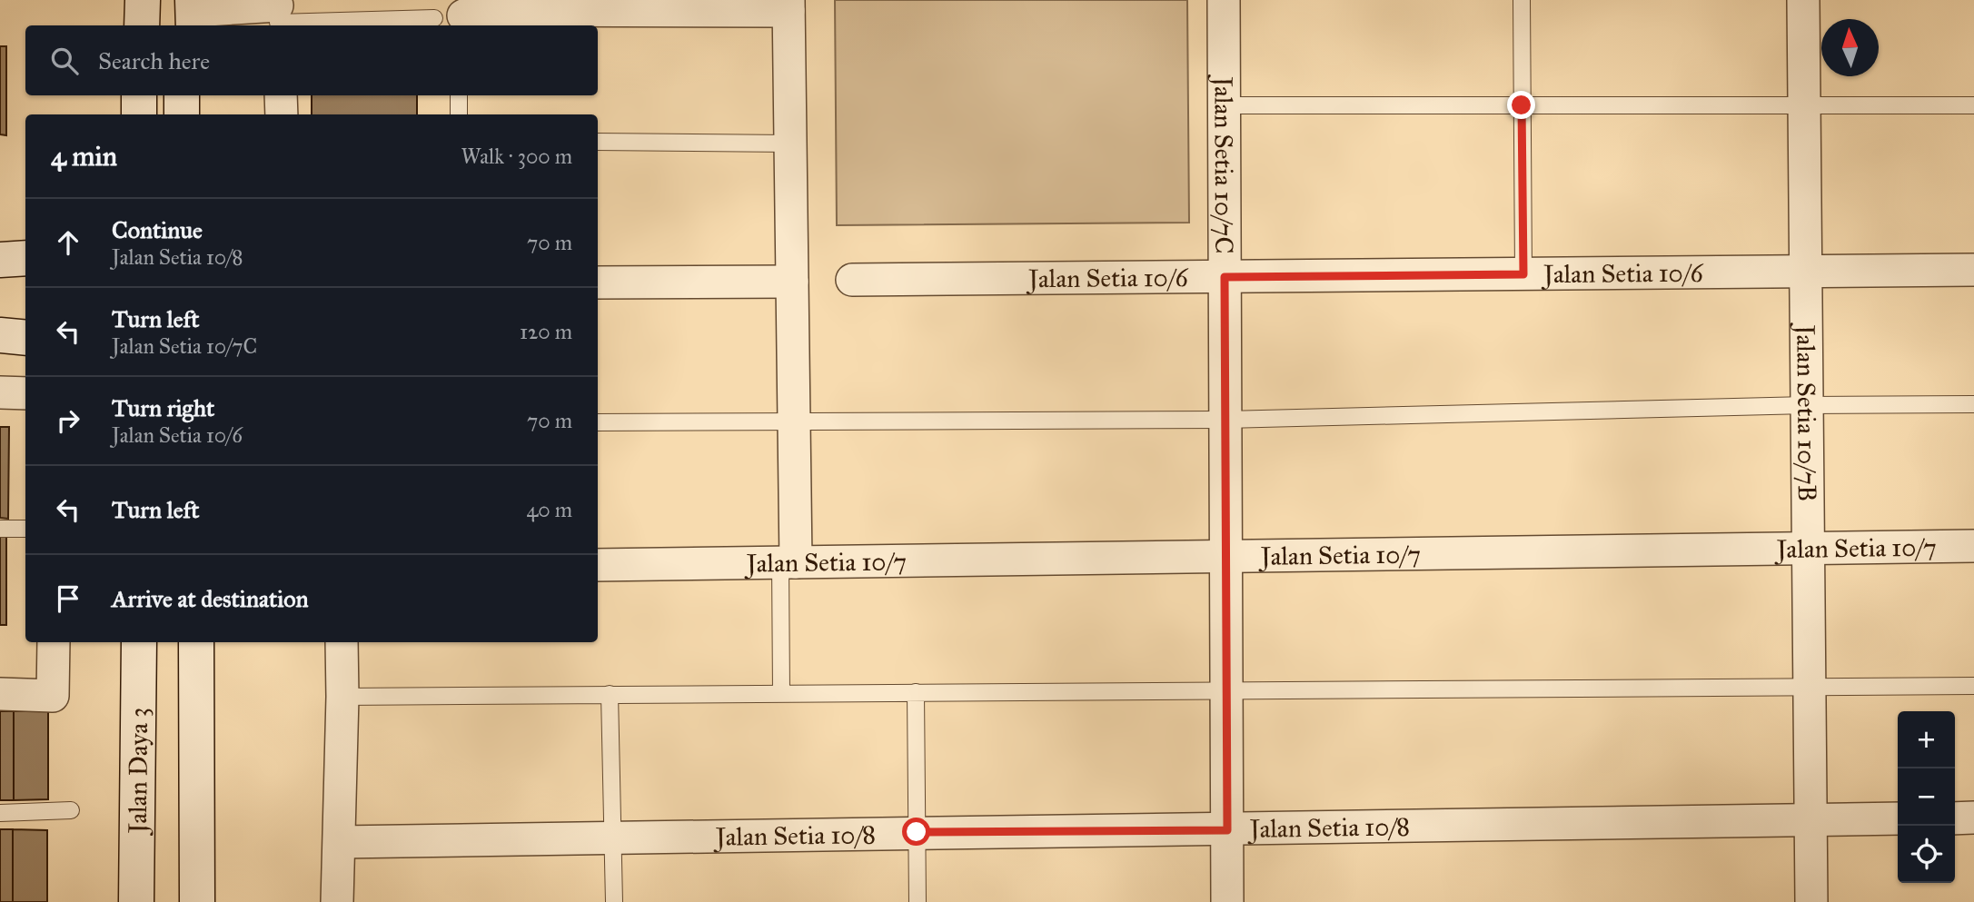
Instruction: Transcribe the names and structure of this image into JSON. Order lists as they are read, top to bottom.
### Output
{
  "streets": {
    "street": [
      "Jalan Setia 10/7C",
      "Jalan Setia 10/6",
      "Jalan Setia 10/7B",
      "Jalan Setia 10/7",
      "Jalan Daya 3",
      "Jalan Setia 10/8"
    ]
  },
  "crossings": [
    ["Jalan Setia 10/7C", "Jalan Setia 10/6"],
    ["Jalan Setia 10/7C", "Jalan Setia 10/7"],
    ["Jalan Setia 10/7C", "Jalan Setia 10/8"],
    ["Jalan Setia 10/6", "Jalan Setia 10/7B"],
    ["Jalan Setia 10/7B", "Jalan Setia 10/7"],
    ["Jalan Setia 10/7B", "Jalan Setia 10/8"]
  ],
  "north": "top",
  "page": {
    "search": "Search here",
    "heading": ["4 min", "Walk · 300 m"],
    "list": [
      ["Continue", "Jalan Setia 10/8", "70 m"],
      ["Turn left", "Jalan Setia 10/7C", "120 m"],
      ["Turn right", "Jalan Setia 10/6", "70 m"],
      ["Turn left", "40 m"],
      "Arrive at destination"
    ],
    "map_buttons": ["+", "−"]
  }
}
